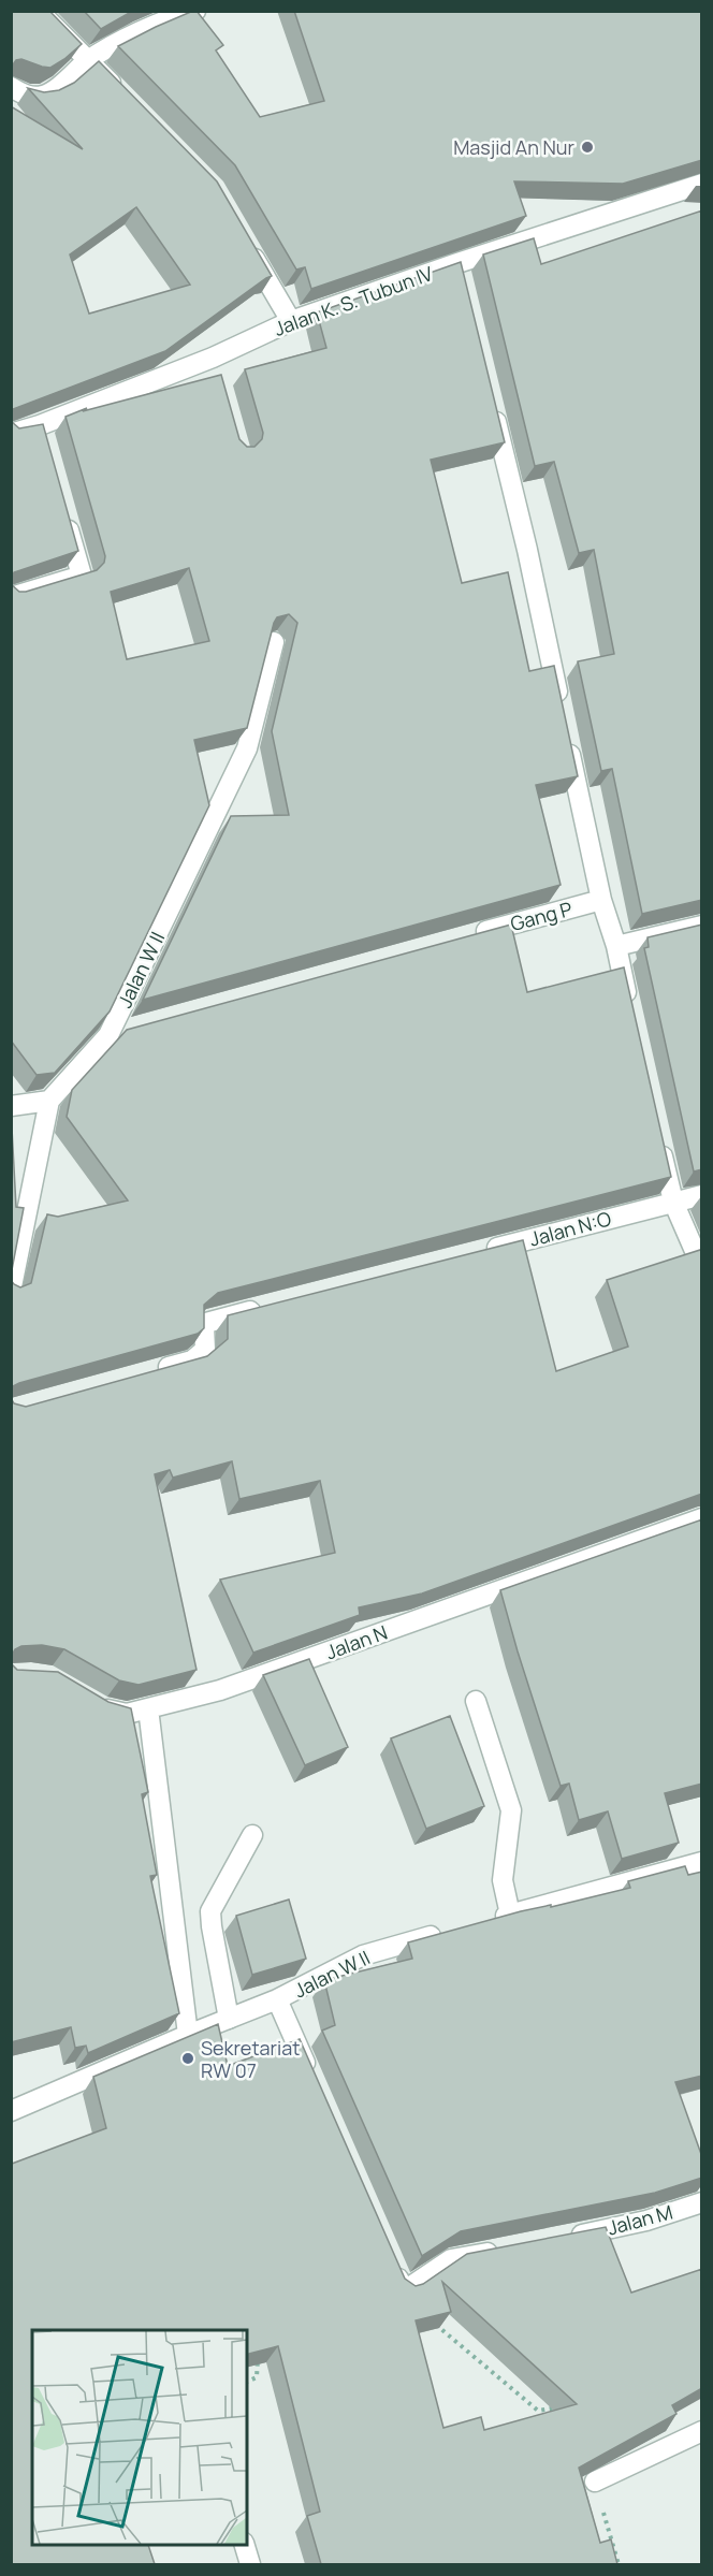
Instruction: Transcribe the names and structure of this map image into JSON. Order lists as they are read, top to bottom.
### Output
{
  "streets": {
    "street": [
      "Jalan K. S. Tubun IV",
      "Gang P",
      "Jalan W II",
      "Jalan N:O",
      "Jalan N",
      "Jalan M"
    ]
  },
  "places": ["Masjid An Nur", "Sekretariat RW 07"]
}
